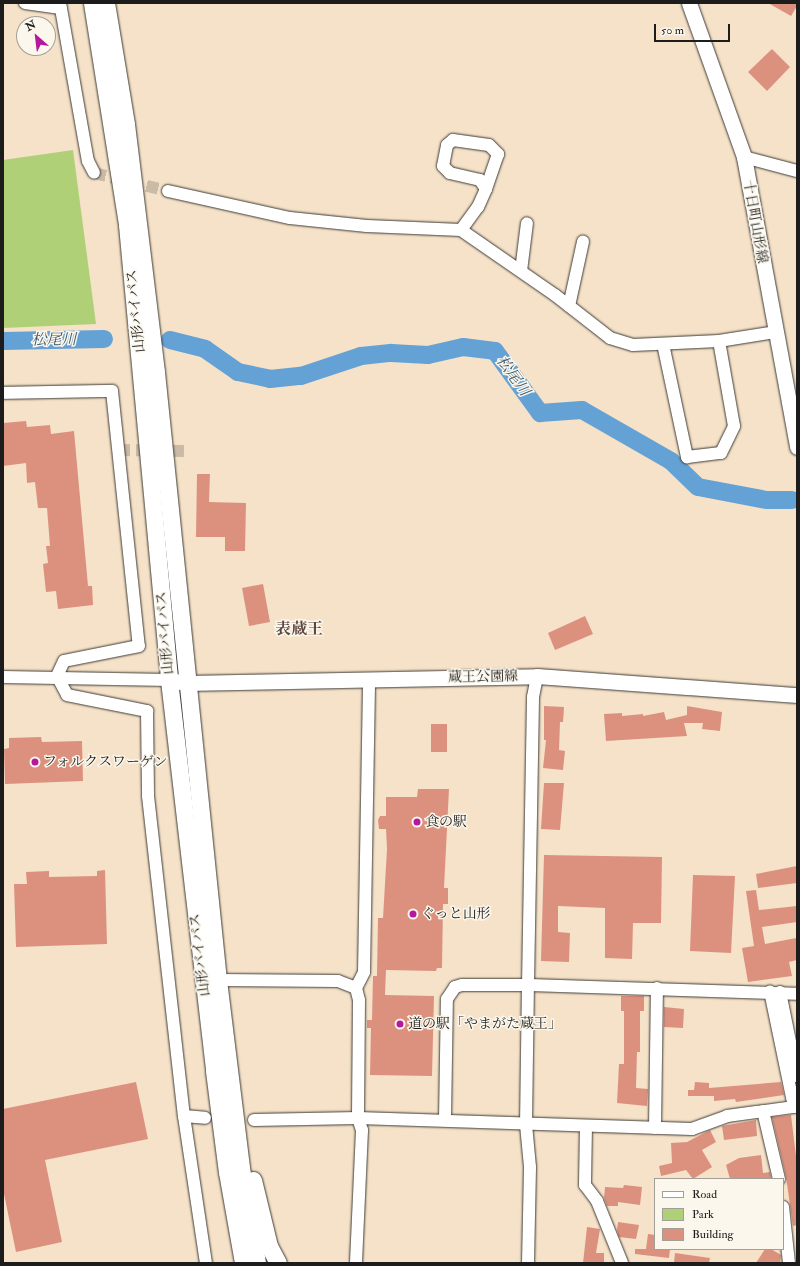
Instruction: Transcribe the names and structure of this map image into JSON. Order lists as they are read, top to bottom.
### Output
{
  "streets": {
    "highway": ["山形バイパス"],
    "main road": ["十日町山形線", "蔵王公園線"]
  },
  "crossings": [
    ["山形バイパス", "蔵王公園線"]
  ],
  "districts": ["表蔵王"],
  "water": ["松尾川"],
  "places": [
    "フォルクスワーゲン",
    "食の駅",
    "ぐっと山形",
    "道の駅「やまがた蔵王」"
  ],
  "legend": ["Road", "Park", "Building"],
  "scale_bar": "50 m",
  "north": "top left"
}
